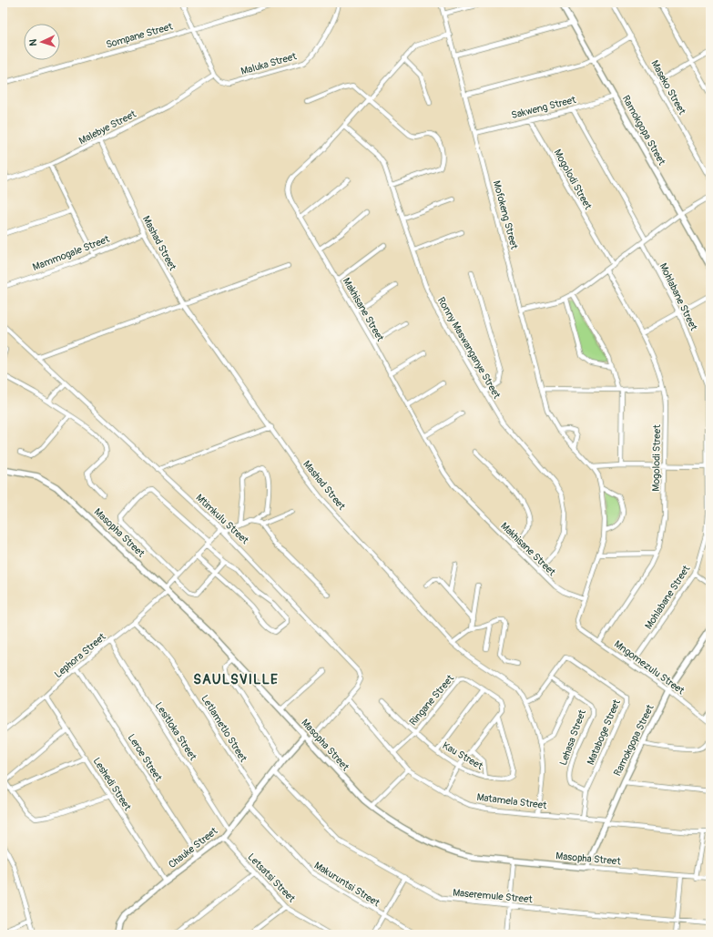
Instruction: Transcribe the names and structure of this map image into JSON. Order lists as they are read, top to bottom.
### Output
{
  "streets": {
    "street": [
      "Sompane Street",
      "Maluka Street",
      "Maseko Street",
      "Sakweng Street",
      "Malebye Street",
      "Ramokgopa Street",
      "Mogolodi Street",
      "Mofokeng Street",
      "Mashad Street",
      "Mammogale Street",
      "Mohlabane Street",
      "Makhisane Street",
      "Ronny Maswanganye Street",
      "Mtimkulu Street",
      "Masopha Street",
      "Lephora Street",
      "Mngomezulu Street",
      "Ringane Street",
      "Letlametlo Street",
      "Lesitloka Street",
      "Mataboge Street",
      "Lehasa Street",
      "Kau Street",
      "Leroe Street",
      "Leshedi Street",
      "Matamela Street",
      "Chauke Street",
      "Letsatsi Street",
      "Makuruntsi Street",
      "Maseremule Street"
    ]
  },
  "crossings": [
    ["Maluka Street", "Malebye Street"],
    ["Sakweng Street", "Ramokgopa Street"],
    ["Sakweng Street", "Mogolodi Street"],
    ["Sakweng Street", "Mofokeng Street"],
    ["Malebye Street", "Mashad Street"],
    ["Ramokgopa Street", "Masopha Street"],
    ["Ramokgopa Street", "Mngomezulu Street"],
    ["Ramokgopa Street", "Matamela Street"],
    ["Mogolodi Street", "Mngomezulu Street"],
    ["Mofokeng Street", "Makhisane Street"],
    ["Mofokeng Street", "Mngomezulu Street"],
    ["Mashad Street", "Mammogale Street"],
    ["Mashad Street", "Mataboge Street"],
    ["Mashad Street", "Matamela Street"],
    ["Mohlabane Street", "Mngomezulu Street"],
    ["Makhisane Street", "Ronny Maswanganye Street"],
    ["Mtimkulu Street", "Masopha Street"],
    ["Mtimkulu Street", "Lephora Street"],
    ["Mtimkulu Street", "Matamela Street"],
    ["Masopha Street", "Lephora Street"],
    ["Masopha Street", "Chauke Street"],
    ["Lephora Street", "Letlametlo Street"],
    ["Lephora Street", "Lesitloka Street"],
    ["Lephora Street", "Leroe Street"],
    ["Lephora Street", "Leshedi Street"],
    ["Ringane Street", "Kau Street"],
    ["Ringane Street", "Matamela Street"],
    ["Letlametlo Street", "Chauke Street"],
    ["Lesitloka Street", "Chauke Street"],
    ["Mataboge Street", "Lehasa Street"],
    ["Mataboge Street", "Matamela Street"],
    ["Leroe Street", "Chauke Street"],
    ["Leshedi Street", "Chauke Street"],
    ["Chauke Street", "Letsatsi Street"],
    ["Chauke Street", "Makuruntsi Street"],
    ["Chauke Street", "Maseremule Street"]
  ],
  "districts": ["SAULSVILLE"],
  "north": "left"
}
